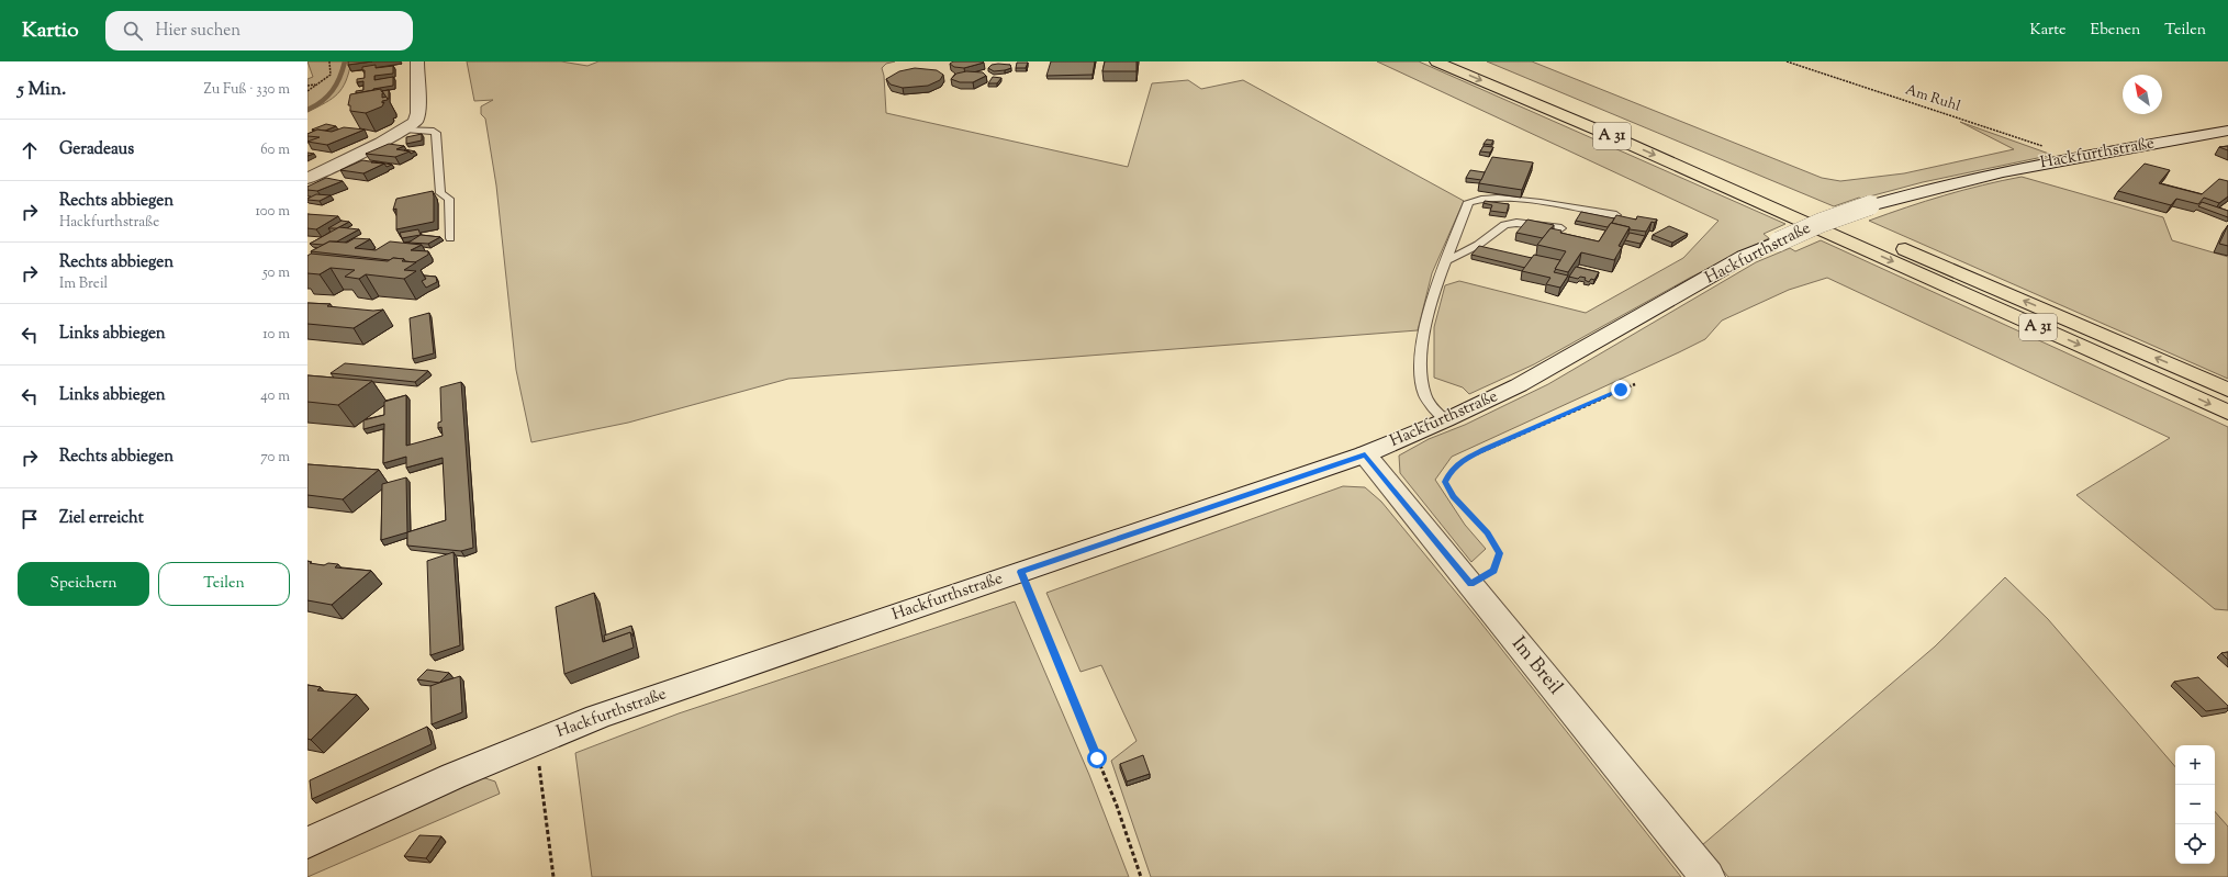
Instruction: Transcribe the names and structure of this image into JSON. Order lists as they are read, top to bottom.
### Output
{
  "streets": {
    "highway": ["A 31"],
    "street": ["Hackfurthstraße", "Im Breil"],
    "path": ["Am Ruhl"]
  },
  "crossings": [
    ["Am Ruhl", "Hackfurthstraße"],
    ["Hackfurthstraße", "Im Breil"]
  ],
  "north": "top left",
  "page": {
    "header": "Kartio",
    "search": "Hier suchen",
    "nav": ["Karte", "Ebenen", "Teilen"],
    "heading": ["5 Min.", "Zu Fuß · 330 m"],
    "list": [
      ["Geradeaus", "60 m"],
      ["Rechts abbiegen", "Hackfurthstraße", "100 m"],
      ["Rechts abbiegen", "Im Breil", "50 m"],
      ["Links abbiegen", "10 m"],
      ["Links abbiegen", "40 m"],
      ["Rechts abbiegen", "70 m"],
      "Ziel erreicht"
    ],
    "buttons": ["Speichern", "Teilen"],
    "map_buttons": ["+", "−"]
  }
}
